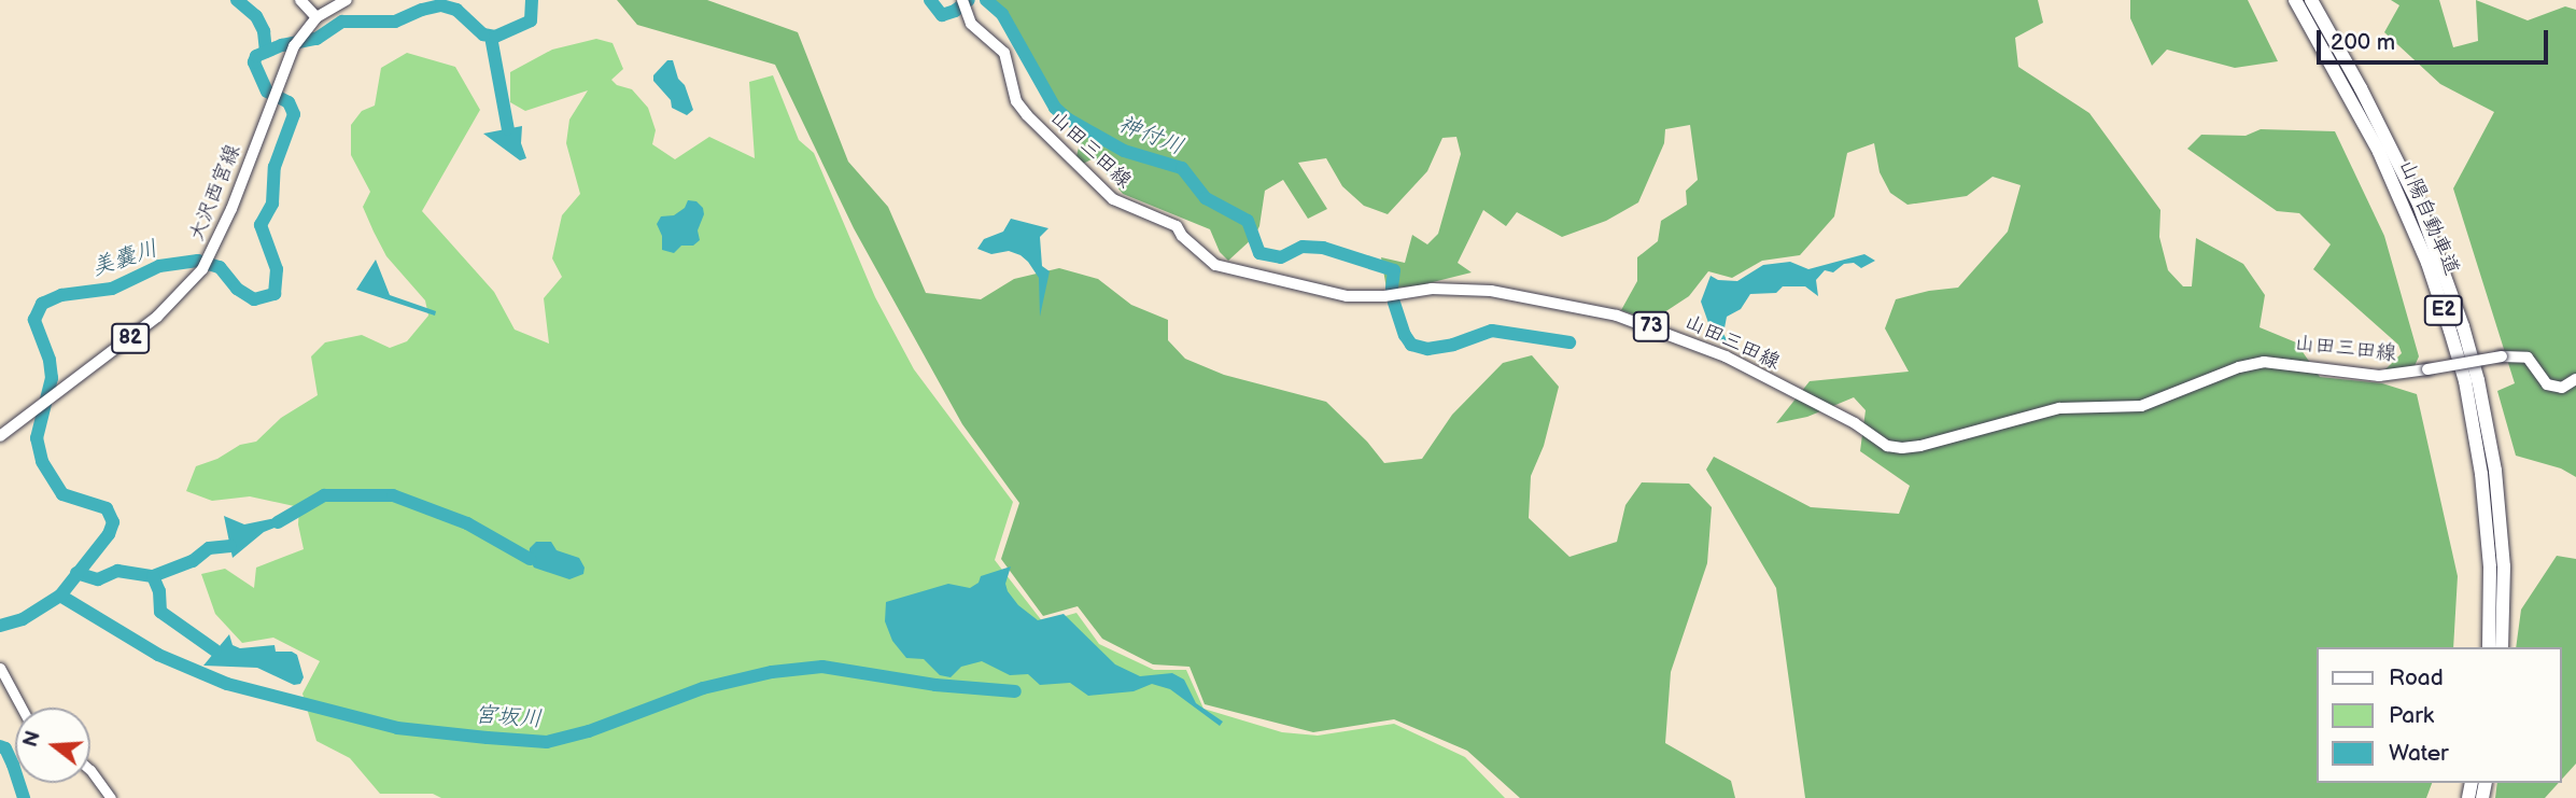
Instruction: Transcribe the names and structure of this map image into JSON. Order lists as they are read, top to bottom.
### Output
{
  "streets": {
    "highway": ["山陽自動車道", "E2"],
    "main road": [
      "山田三田線",
      "大沢西宮線",
      "73",
      "82"
    ]
  },
  "water": ["神付川", "美嚢川", "宮坂川"],
  "legend": ["Road", "Park", "Water"],
  "scale_bar": "200 m",
  "north": "left"
}
